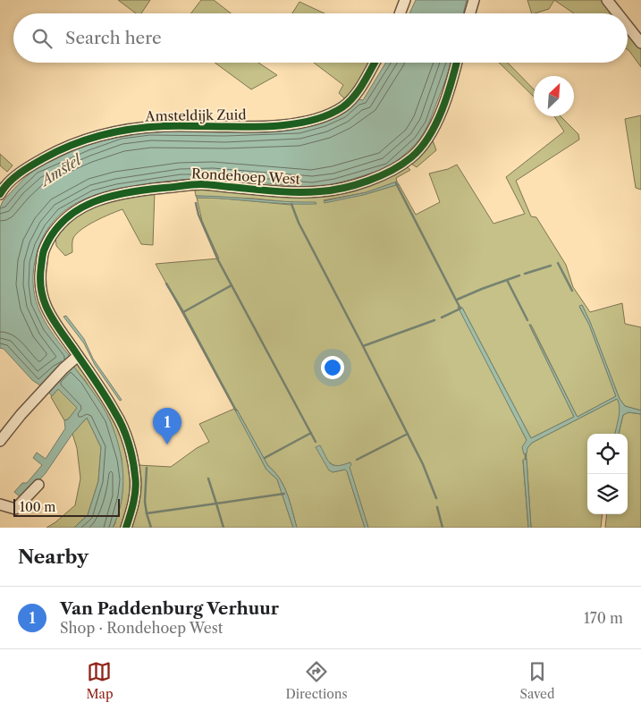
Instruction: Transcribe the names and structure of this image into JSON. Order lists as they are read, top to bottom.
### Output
{
  "streets": {
    "street": ["Amsteldijk Zuid", "Rondehoep West"]
  },
  "water": ["Amstel"],
  "scale_bar": "100 m",
  "north": "top right",
  "page": {
    "search": "Search here",
    "pins": "1",
    "scale": "100 m",
    "heading": "Nearby",
    "list": [
      {
        "mark": "1",
        "name": "Van Paddenburg Verhuur",
        "note": "Shop · Rondehoep West",
        "value": "170 m"
      }
    ],
    "nav": ["Map", "Directions", "Saved"]
  }
}
